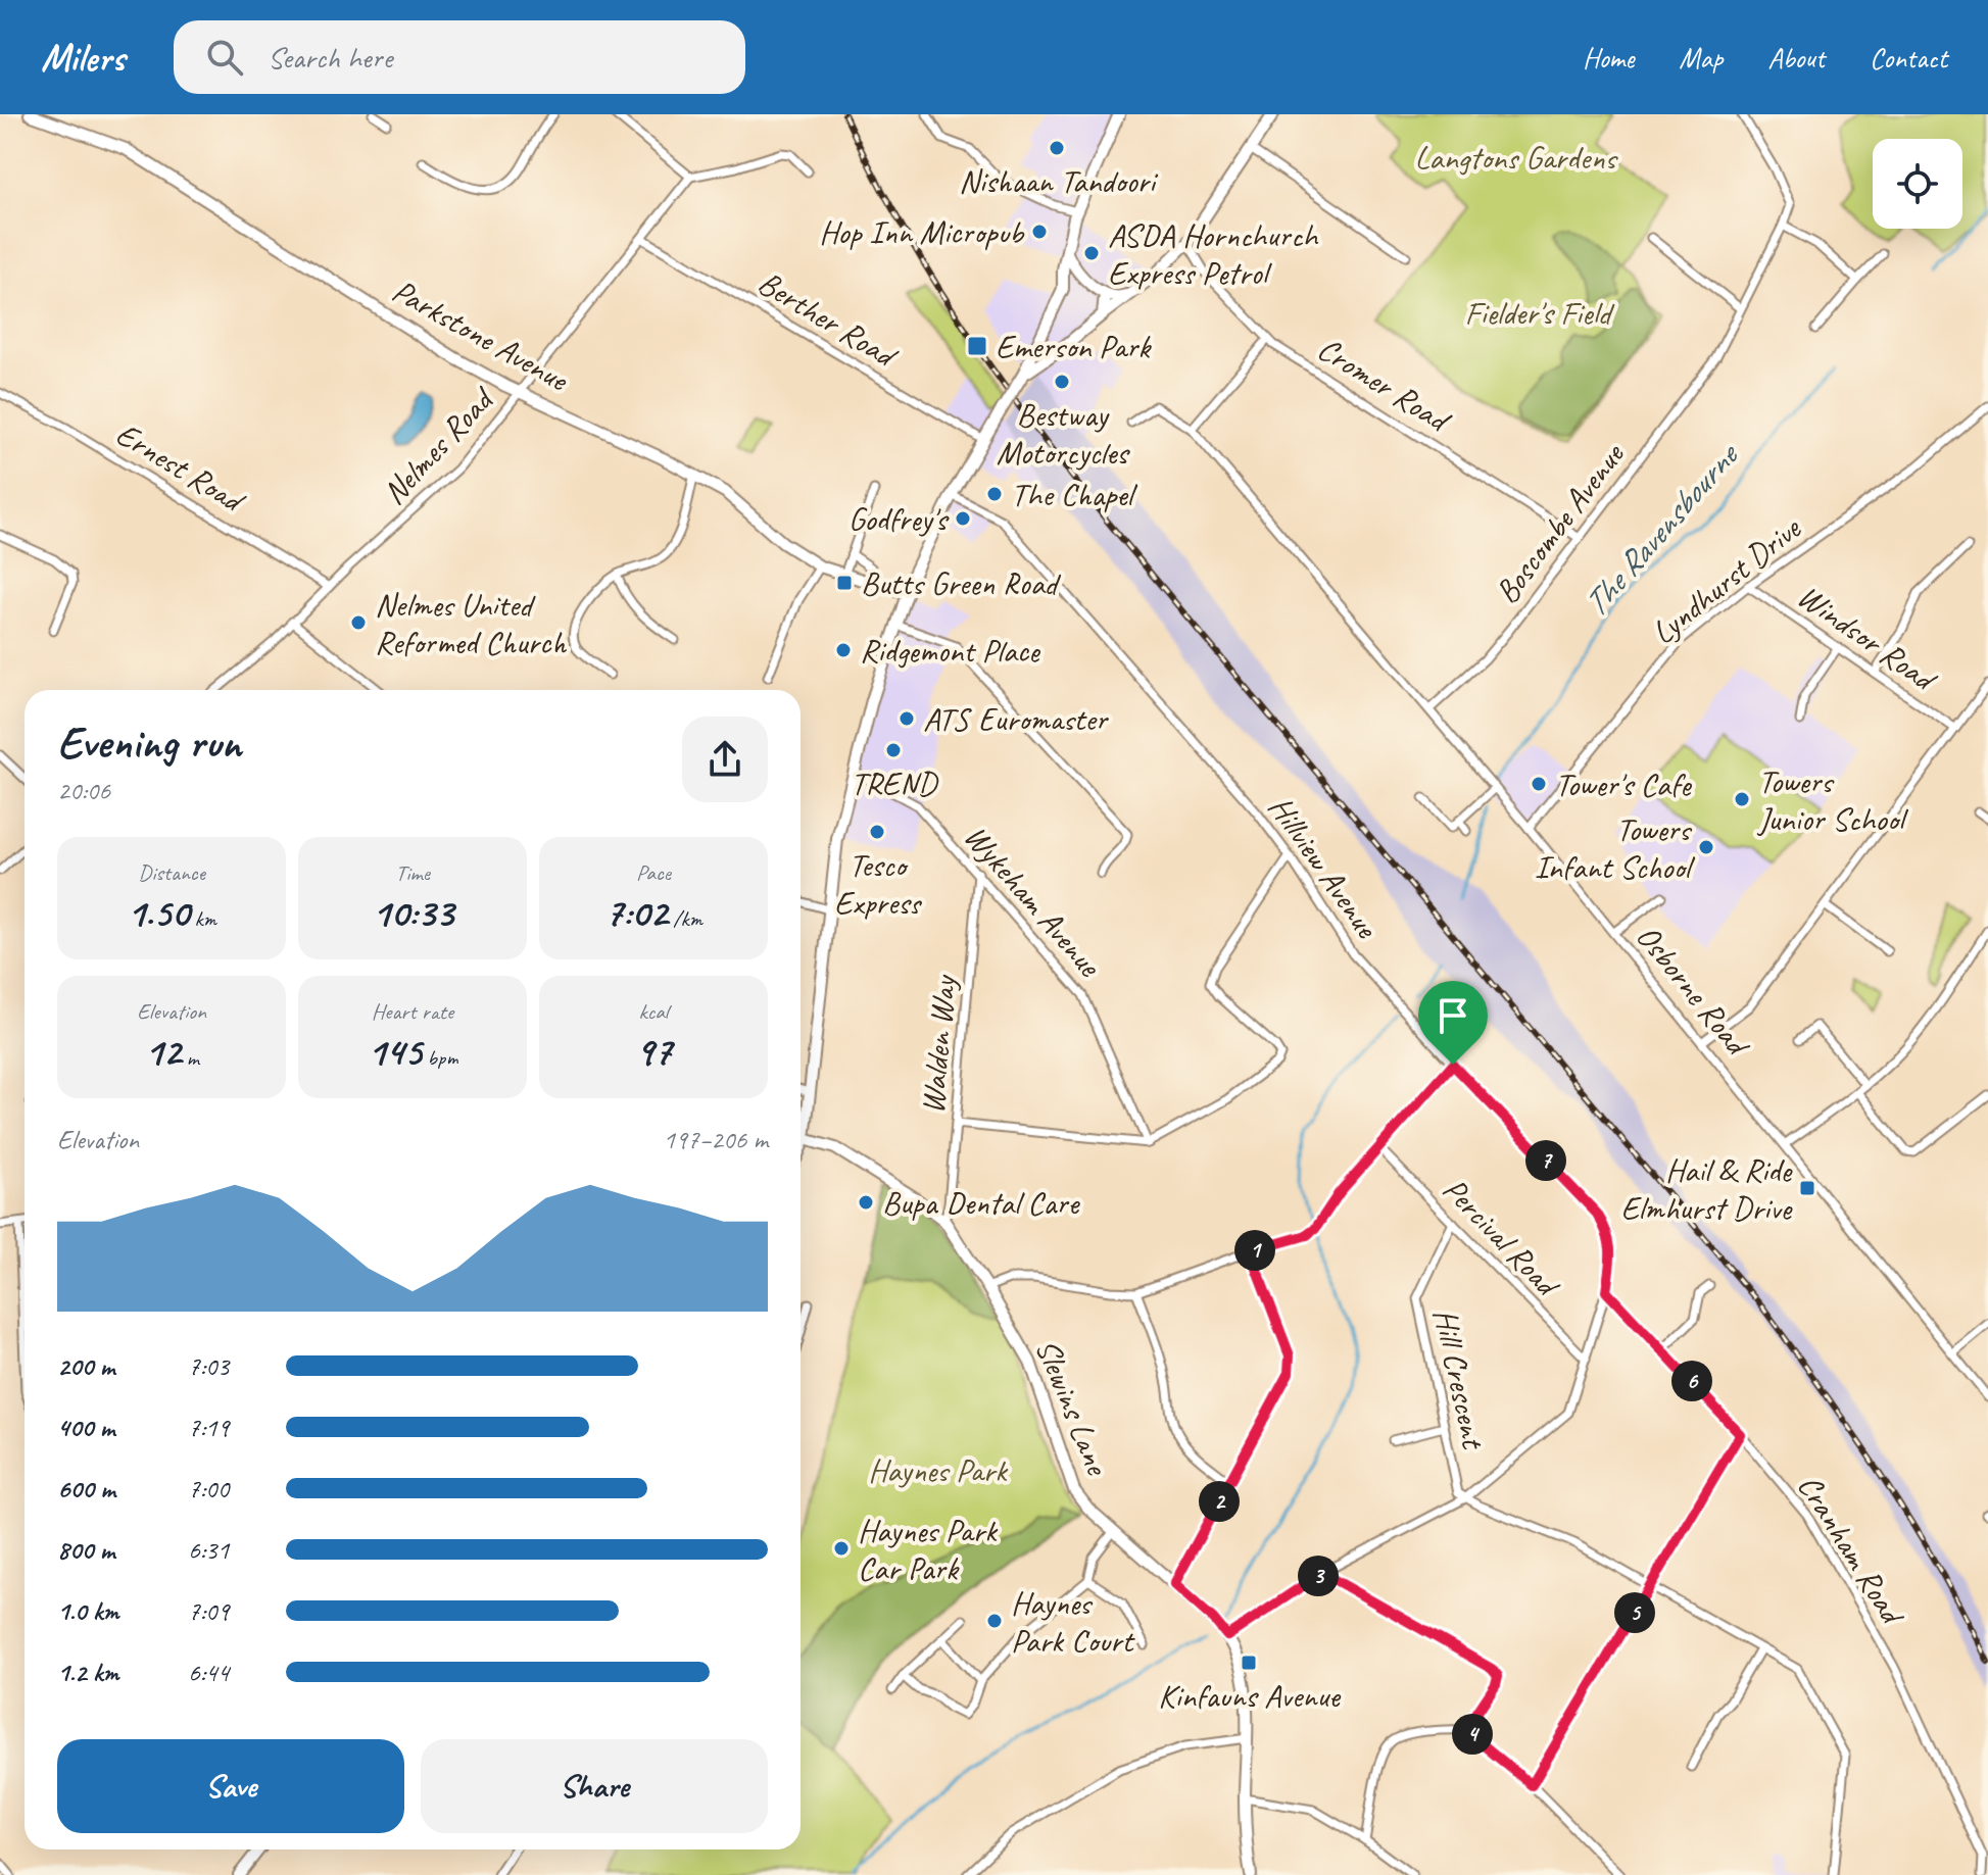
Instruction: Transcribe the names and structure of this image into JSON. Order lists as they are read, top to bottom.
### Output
{
  "streets": {
    "street": [
      "Berther Road",
      "Parkstone Avenue",
      "Cromer Road",
      "Nelmes Road",
      "Ernest Road",
      "Boscombe Avenue",
      "Lyndhurst Drive",
      "Windsor Road",
      "Hillview Avenue",
      "Wykeham Avenue",
      "Osborne Road",
      "Walden Way",
      "Percival Road",
      "Hill Crescent",
      "Slewins Lane",
      "Cranham Road"
    ]
  },
  "crossings": [
    ["Berther Road", "Nelmes Road"],
    ["Parkstone Avenue", "Nelmes Road"],
    ["Cromer Road", "Boscombe Avenue"],
    ["Nelmes Road", "Ernest Road"],
    ["Boscombe Avenue", "Osborne Road"],
    ["Lyndhurst Drive", "Windsor Road"],
    ["Lyndhurst Drive", "Osborne Road"],
    ["Hillview Avenue", "Cranham Road"],
    ["Wykeham Avenue", "Walden Way"],
    ["Walden Way", "Slewins Lane"],
    ["Percival Road", "Hill Crescent"]
  ],
  "water": ["The Ravensbourne"],
  "parks": ["Langtons Gardens", "Fielder's Field", "Haynes Park"],
  "places": {
    "other": [
      "Nishaan Tandoori",
      "Hop Inn Micropub",
      "ASDA Hornchurch Express Petrol",
      "Bestway Motorcycles",
      "The Chapel",
      "Godfrey's",
      "Nelmes United Reformed Church",
      "Ridgemont Place",
      "ATS Euromaster",
      "TREND",
      "Tower's Cafe",
      "Towers Junior School",
      "Tesco Express",
      "Towers Infant School",
      "Bupa Dental Care",
      "Haynes Park Car Park",
      "Haynes Park Court"
    ],
    "transit": [
      "Emerson Park",
      "Butts Green Road",
      "Hail & Ride Elmhurst Drive",
      "Kinfauns Avenue"
    ]
  },
  "page": {
    "header": "Milers",
    "search": "Search here",
    "nav": [
      "Home",
      "Map",
      "About",
      "Contact"
    ],
    "heading": ["Evening run", "20:06"],
    "stats": [
      ["Distance", "1.50 km"],
      ["Time", "10:33"],
      ["Pace", "7:02 /km"],
      ["Elevation", "12 m"],
      ["Heart rate", "145 bpm"],
      ["kcal", "97"]
    ],
    "chart": ["Elevation", "197–206 m"],
    "pins": [
      "7",
      "1",
      "6",
      "2",
      "3",
      "5",
      "4"
    ],
    "list": [
      {
        "name": "200 m",
        "note": "7:03"
      },
      {
        "name": "400 m",
        "note": "7:19"
      },
      {
        "name": "600 m",
        "note": "7:00"
      },
      {
        "name": "800 m",
        "note": "6:31"
      },
      {
        "name": "1.0 km",
        "note": "7:09"
      },
      {
        "name": "1.2 km",
        "note": "6:44"
      }
    ],
    "buttons": ["Save", "Share"]
  }
}
